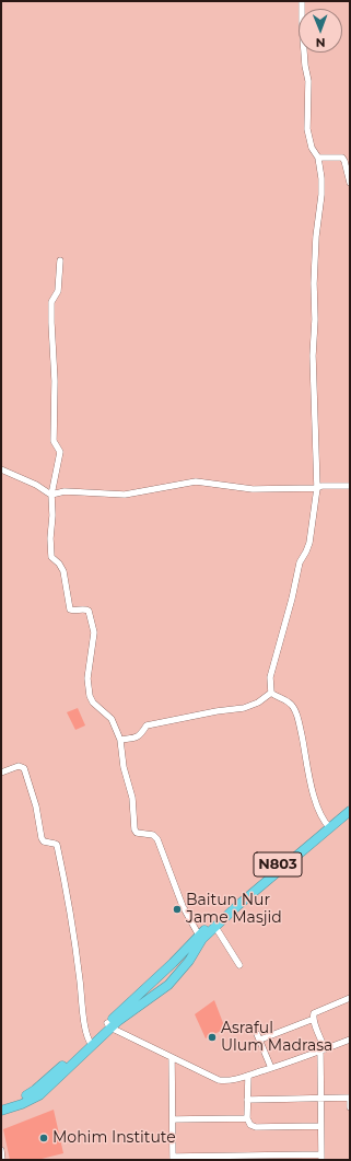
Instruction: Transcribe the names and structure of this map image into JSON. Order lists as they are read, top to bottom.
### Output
{
  "streets": {
    "highway": ["N803"]
  },
  "places": ["Baitun Nur Jame Masjid", "Asraful Ulum Madrasa", "Mohim Institute"],
  "north": "bottom"
}
